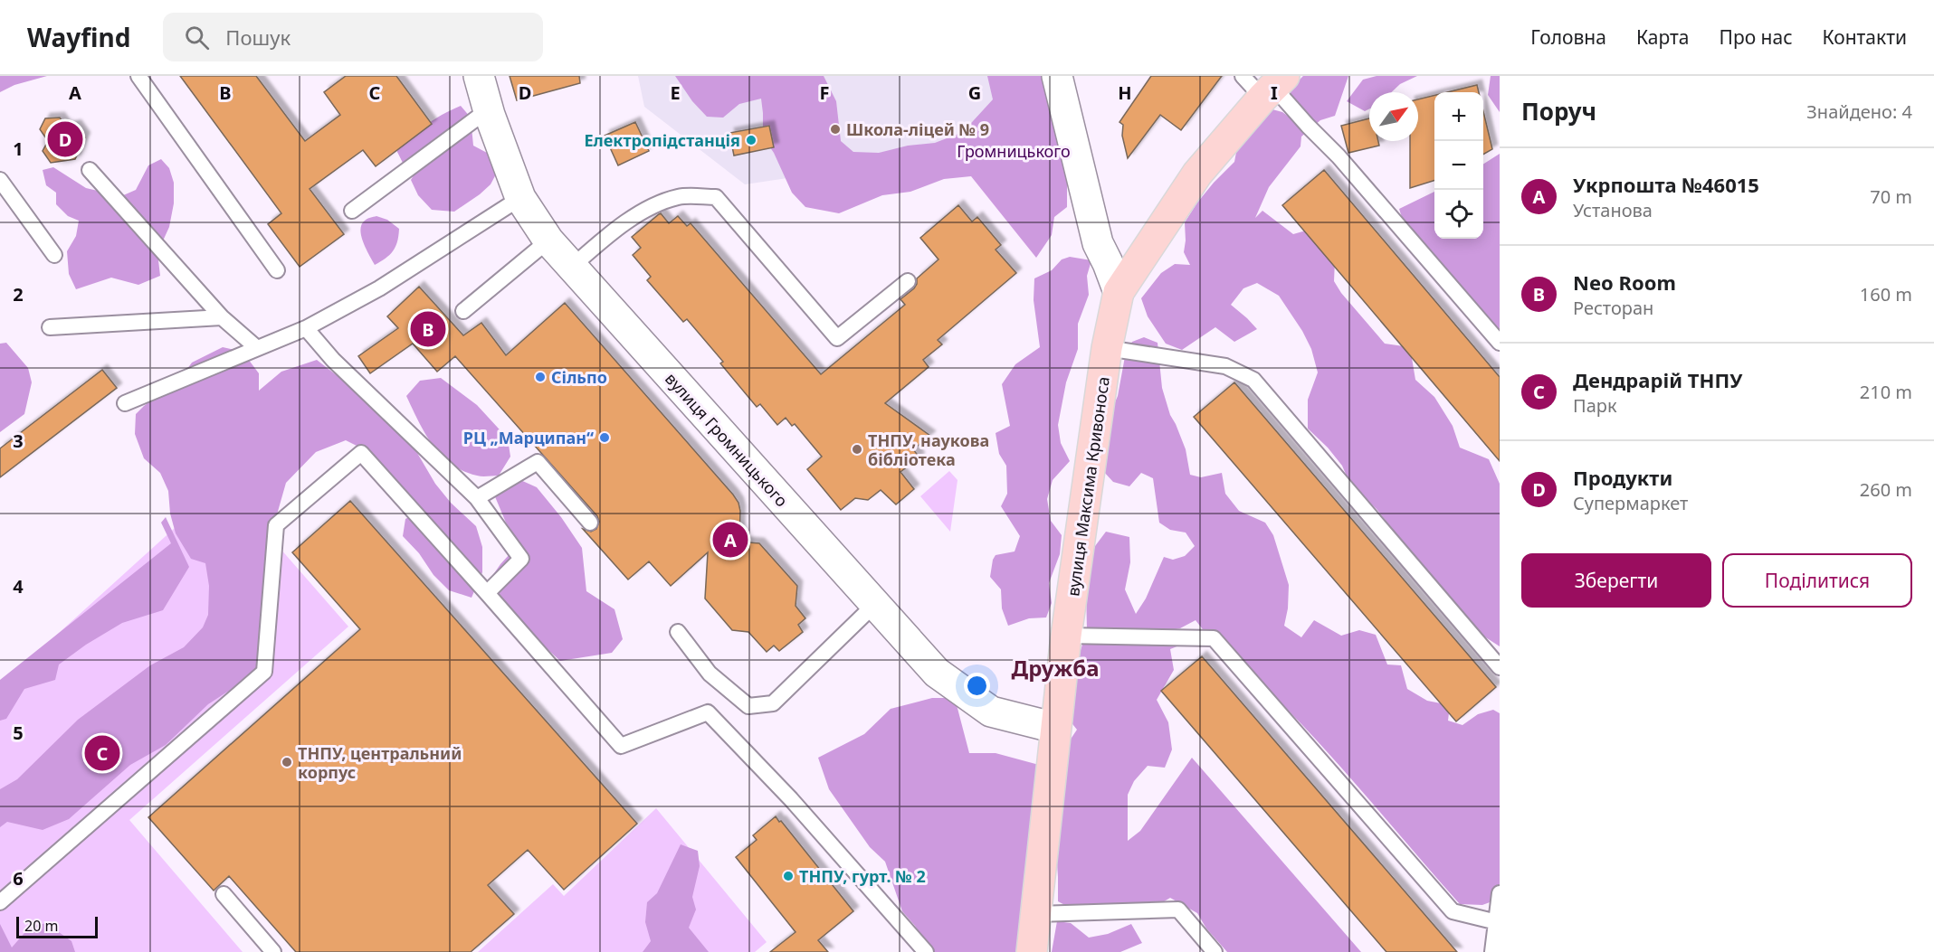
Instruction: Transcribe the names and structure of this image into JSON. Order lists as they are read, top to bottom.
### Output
{
  "streets": {
    "main road": ["вулиця Максима Кривоноса"],
    "street": ["вулиця Громницького"]
  },
  "crossings": [
    ["вулиця Громницького", "вулиця Максима Кривоноса"]
  ],
  "districts": ["Дружба"],
  "parks": ["Громницького"],
  "places": [
    "Школа-ліцей № 9",
    "Електропідстанція",
    "Сільпо",
    "РЦ „Марципан“",
    "ТНПУ, наукова бібліотека",
    "ТНПУ, центральний корпус",
    "ТНПУ, гурт. № 2"
  ],
  "scale_bar": "20 m",
  "north": "top right",
  "page": {
    "header": "Wayfind",
    "search": "Пошук",
    "nav": [
      "Головна",
      "Карта",
      "Про нас",
      "Контакти"
    ],
    "heading": ["Поруч", "Знайдено: 4"],
    "map_buttons": ["+", "−"],
    "pins": [
      "D",
      "B",
      "A",
      "C"
    ],
    "list": [
      {
        "mark": "A",
        "name": "Укрпошта №46015",
        "note": "Установа",
        "value": "70 m"
      },
      {
        "mark": "B",
        "name": "Neo Room",
        "note": "Ресторан",
        "value": "160 m"
      },
      {
        "mark": "C",
        "name": "Дендрарій ТНПУ",
        "note": "Парк",
        "value": "210 m"
      },
      {
        "mark": "D",
        "name": "Продукти",
        "note": "Супермаркет",
        "value": "260 m"
      }
    ],
    "buttons": ["Зберегти", "Поділитися"],
    "scale": "20 m"
  },
  "grid": {
    "columns": [
      "A",
      "B",
      "C",
      "D",
      "E",
      "F",
      "G",
      "H",
      "I"
    ],
    "rows": [
      "1",
      "2",
      "3",
      "4",
      "5",
      "6"
    ]
  }
}
